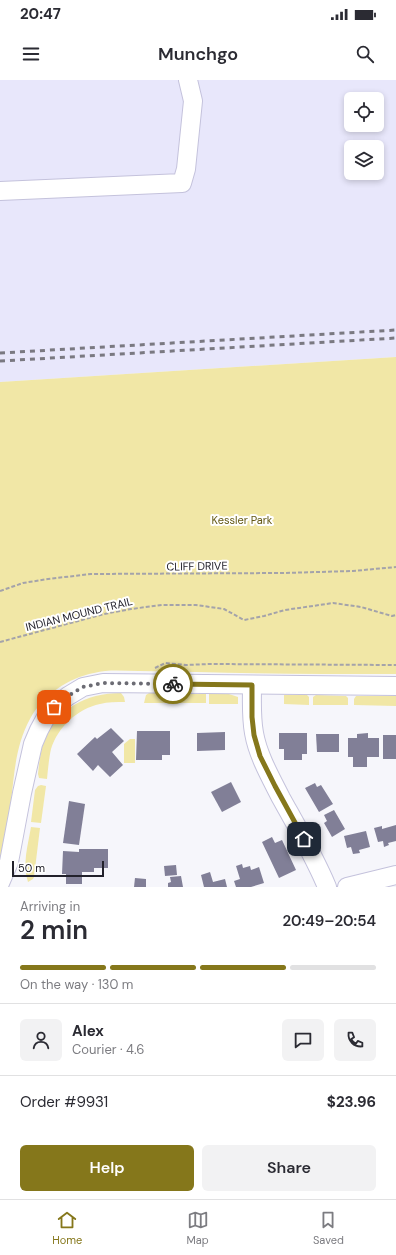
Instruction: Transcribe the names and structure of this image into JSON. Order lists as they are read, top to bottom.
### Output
{
  "streets": {
    "path": ["CLIFF DRIVE", "INDIAN MOUND TRAIL"]
  },
  "parks": ["Kessler Park"],
  "scale_bar": "50 m",
  "page": {
    "status": "20:47",
    "header": "Munchgo",
    "scale": "50 m",
    "heading": ["2 min", "Arriving in", "20:49–20:54"],
    "panel": [
      "Alex",
      "Courier · 4.6",
      "Order #9931",
      "$23.96"
    ],
    "bar": "On the way · 130 m",
    "buttons": ["Help", "Share"],
    "tabs": ["Home", "Map", "Saved"]
  }
}
